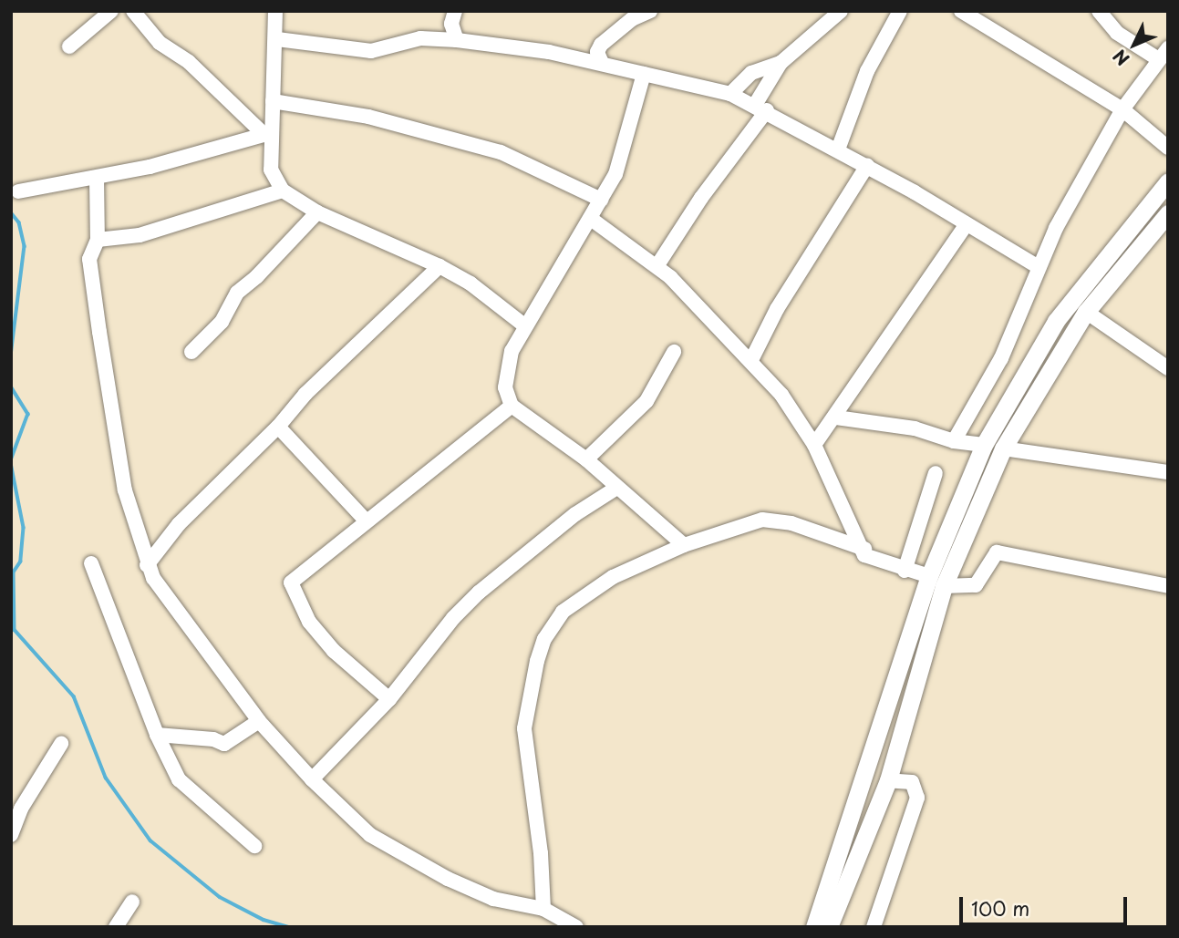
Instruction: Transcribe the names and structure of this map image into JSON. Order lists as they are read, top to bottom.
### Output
{
  "scale_bar": "100 m",
  "north": "bottom left"
}
